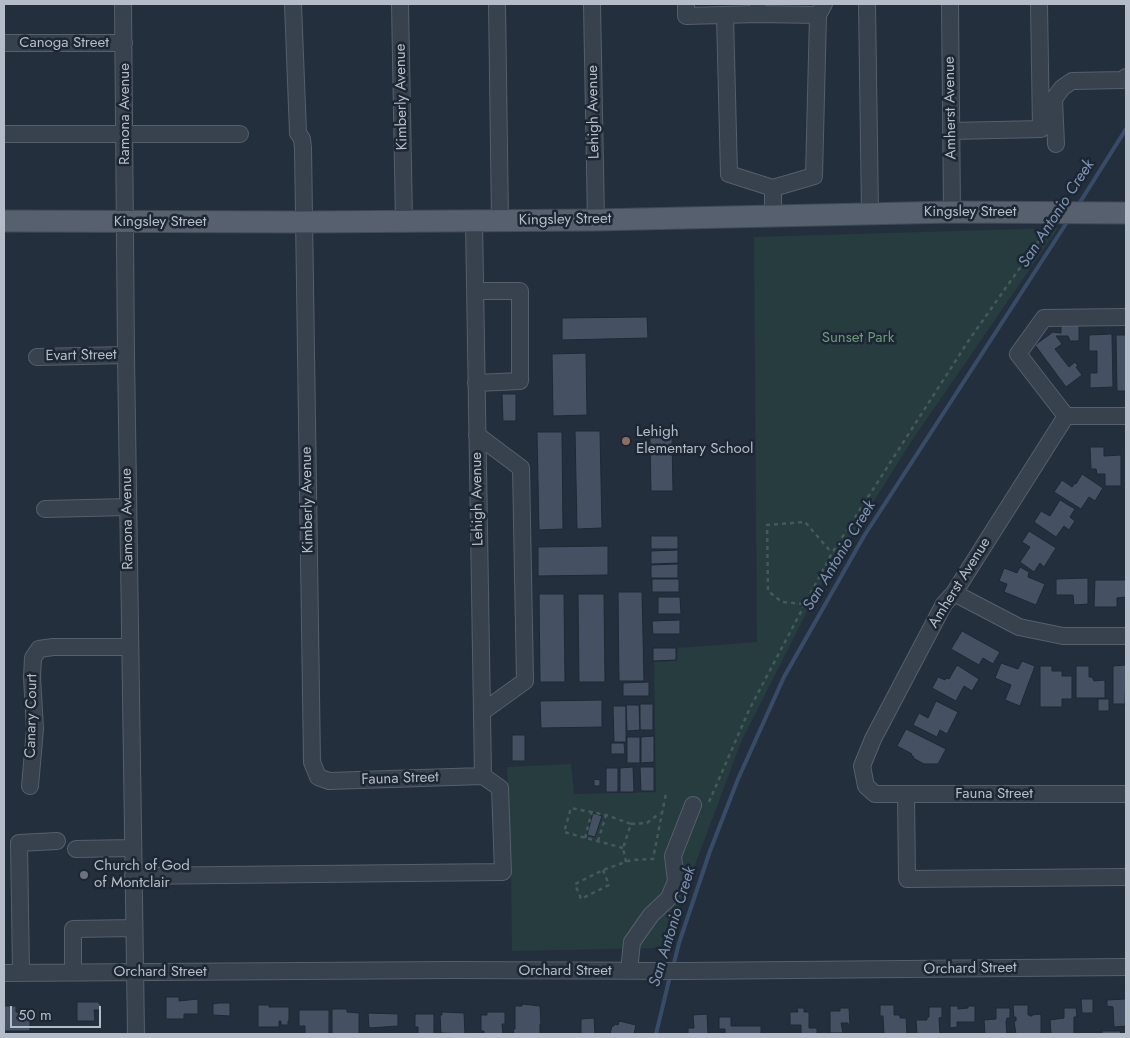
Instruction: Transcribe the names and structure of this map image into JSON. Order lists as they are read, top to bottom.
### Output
{
  "streets": {
    "main road": ["Kingsley Street"],
    "street": [
      "Canoga Street",
      "Kimberly Avenue",
      "Amherst Avenue",
      "Lehigh Avenue",
      "Ramona Avenue",
      "Evart Street",
      "Canary Court",
      "Fauna Street",
      "Orchard Street"
    ]
  },
  "crossings": [
    ["Canoga Street", "Ramona Avenue"],
    ["Kimberly Avenue", "Kingsley Street"],
    ["Kimberly Avenue", "Fauna Street"],
    ["Amherst Avenue", "Kingsley Street"],
    ["Amherst Avenue", "Fauna Street"],
    ["Lehigh Avenue", "Kingsley Street"],
    ["Lehigh Avenue", "Fauna Street"],
    ["Ramona Avenue", "Kingsley Street"],
    ["Ramona Avenue", "Evart Street"],
    ["Ramona Avenue", "Canary Court"],
    ["Ramona Avenue", "Orchard Street"]
  ],
  "water": ["San Antonio Creek"],
  "parks": ["Sunset Park"],
  "places": ["Lehigh Elementary School", "Church of God of Montclair"],
  "scale_bar": "50 m"
}
